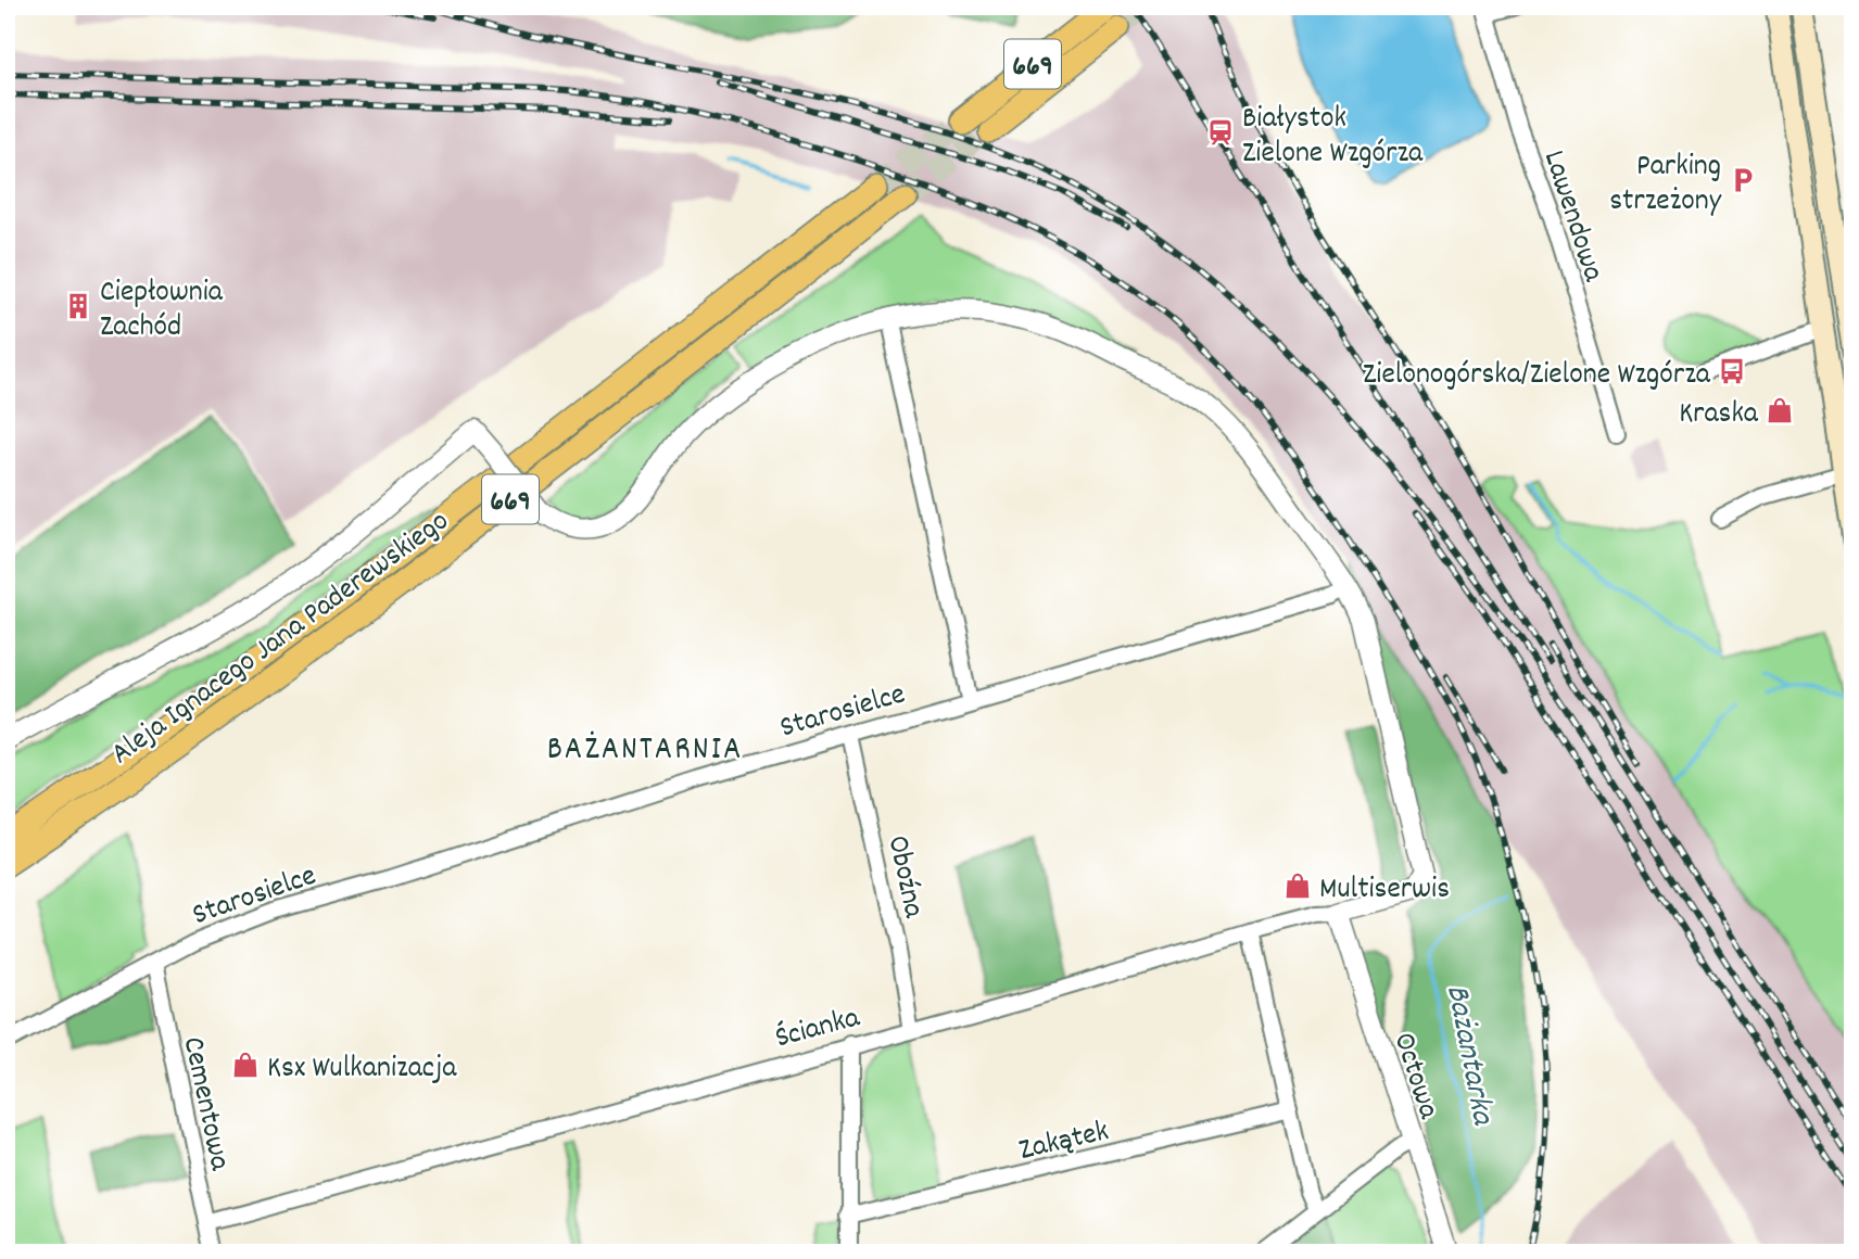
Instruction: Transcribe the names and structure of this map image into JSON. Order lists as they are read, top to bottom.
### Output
{
  "streets": {
    "main road": ["669", "Aleja Ignacego Jana Paderewskiego"],
    "street": [
      "Lawendowa",
      "Starosielce",
      "Oboźna",
      "Ścianka",
      "Octowa",
      "Cementowa",
      "Zakątek"
    ]
  },
  "crossings": [
    ["Starosielce", "Oboźna"],
    ["Starosielce", "Ścianka"],
    ["Starosielce", "Cementowa"],
    ["Oboźna", "Ścianka"],
    ["Ścianka", "Octowa"],
    ["Ścianka", "Cementowa"]
  ],
  "districts": ["BAŻANTARNIA"],
  "water": ["Bażantarka"],
  "places": {
    "station": ["Białystok Zielone Wzgórza"],
    "parking": ["Parking strzeżony"],
    "building": ["Ciepłownia Zachód"],
    "bus stop": ["Zielonogórska/Zielone Wzgórza"],
    "shop": ["Kraska", "Multiserwis", "Ksx Wulkanizacja"]
  }
}
